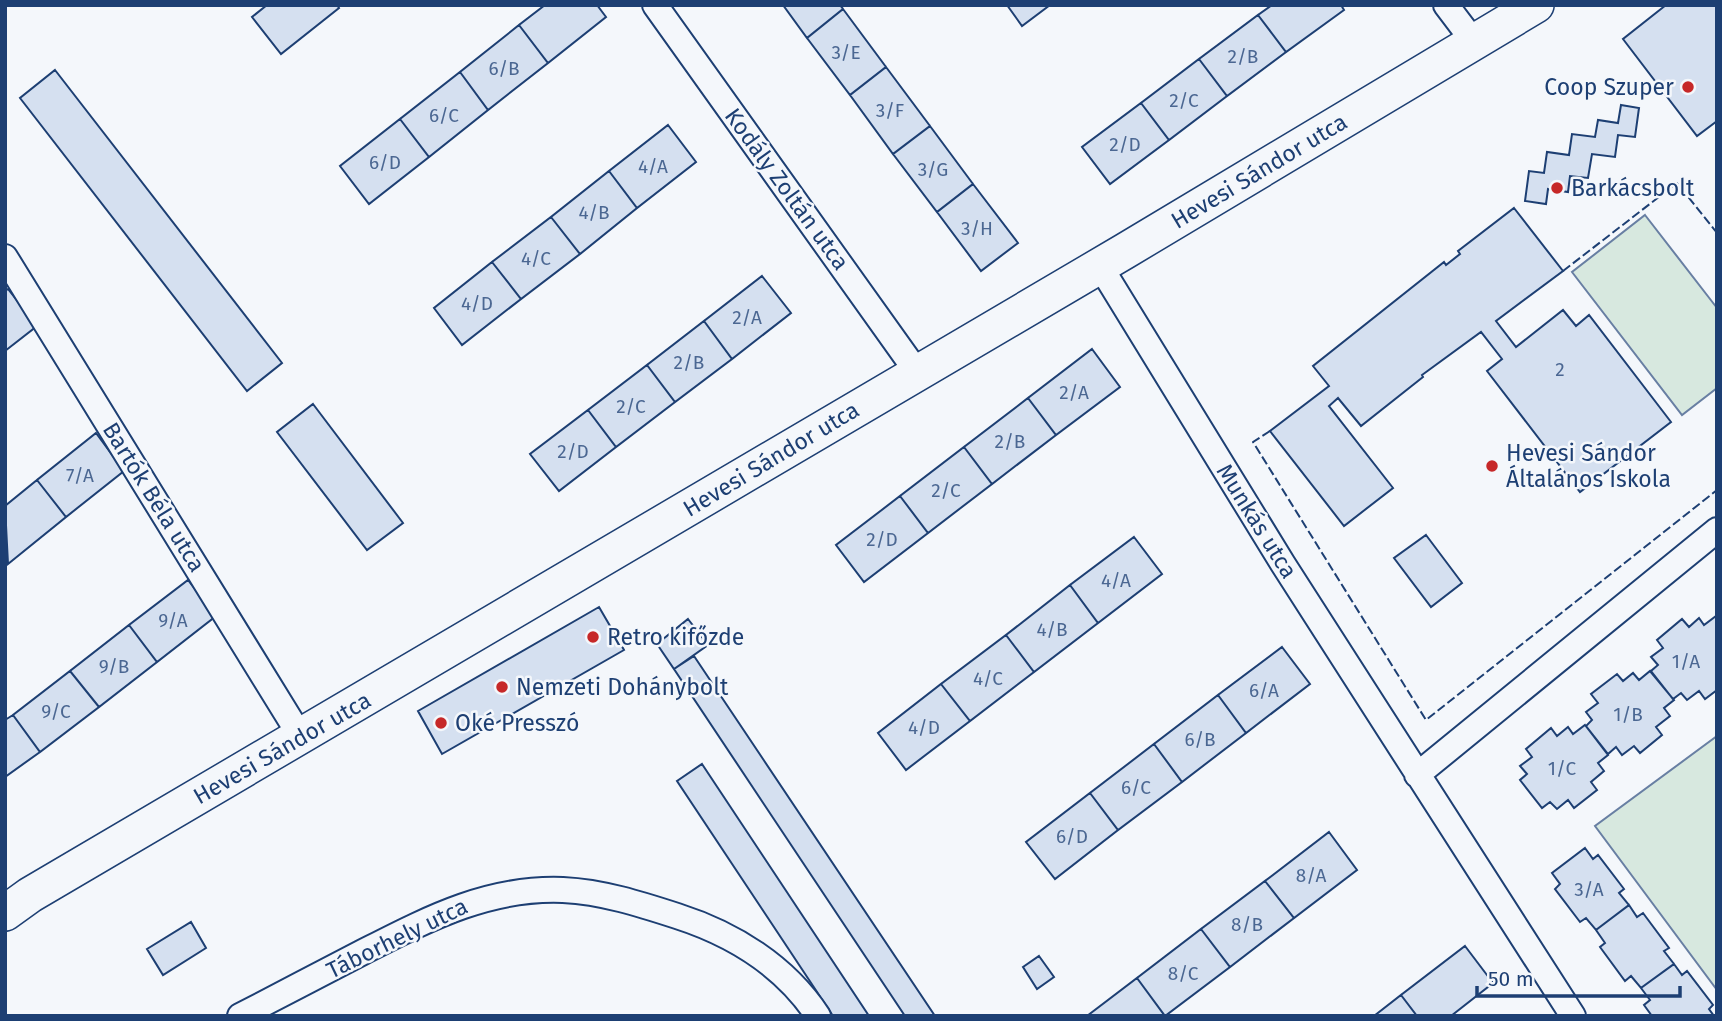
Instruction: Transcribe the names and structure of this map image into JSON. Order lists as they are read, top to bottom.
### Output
{
  "streets": {
    "main road": ["Hevesi Sándor utca"],
    "street": [
      "Kodály Zoltán utca",
      "Bartók Béla utca",
      "Munkás utca",
      "Táborhely utca"
    ]
  },
  "crossings": [
    ["Hevesi Sándor utca", "Kodály Zoltán utca"],
    ["Hevesi Sándor utca", "Bartók Béla utca"],
    ["Hevesi Sándor utca", "Munkás utca"]
  ],
  "places": [
    "Coop Szuper",
    "Barkácsbolt",
    "Hevesi Sándor Általános Iskola",
    "Retro kifőzde",
    "Nemzeti Dohánybolt",
    "Oké Presszó"
  ],
  "house_numbers": [
    "3/E",
    "2/B",
    "6/B",
    "2/C",
    "3/F",
    "6/C",
    "2/D",
    "6/D",
    "4/A",
    "3/G",
    "4/B",
    "3/H",
    "4/C",
    "4/D",
    "2/A",
    "2/B",
    "2",
    "2/A",
    "2/C",
    "2/B",
    "2/D",
    "7/A",
    "2/C",
    "2/D",
    "4/A",
    "9/A",
    "4/B",
    "1/A",
    "9/B",
    "4/C",
    "6/A",
    "9/C",
    "1/B",
    "4/D",
    "6/B",
    "1/C",
    "6/C",
    "6/D",
    "8/A",
    "3/A",
    "8/B",
    "8/C"
  ],
  "scale_bar": "50 m"
}
